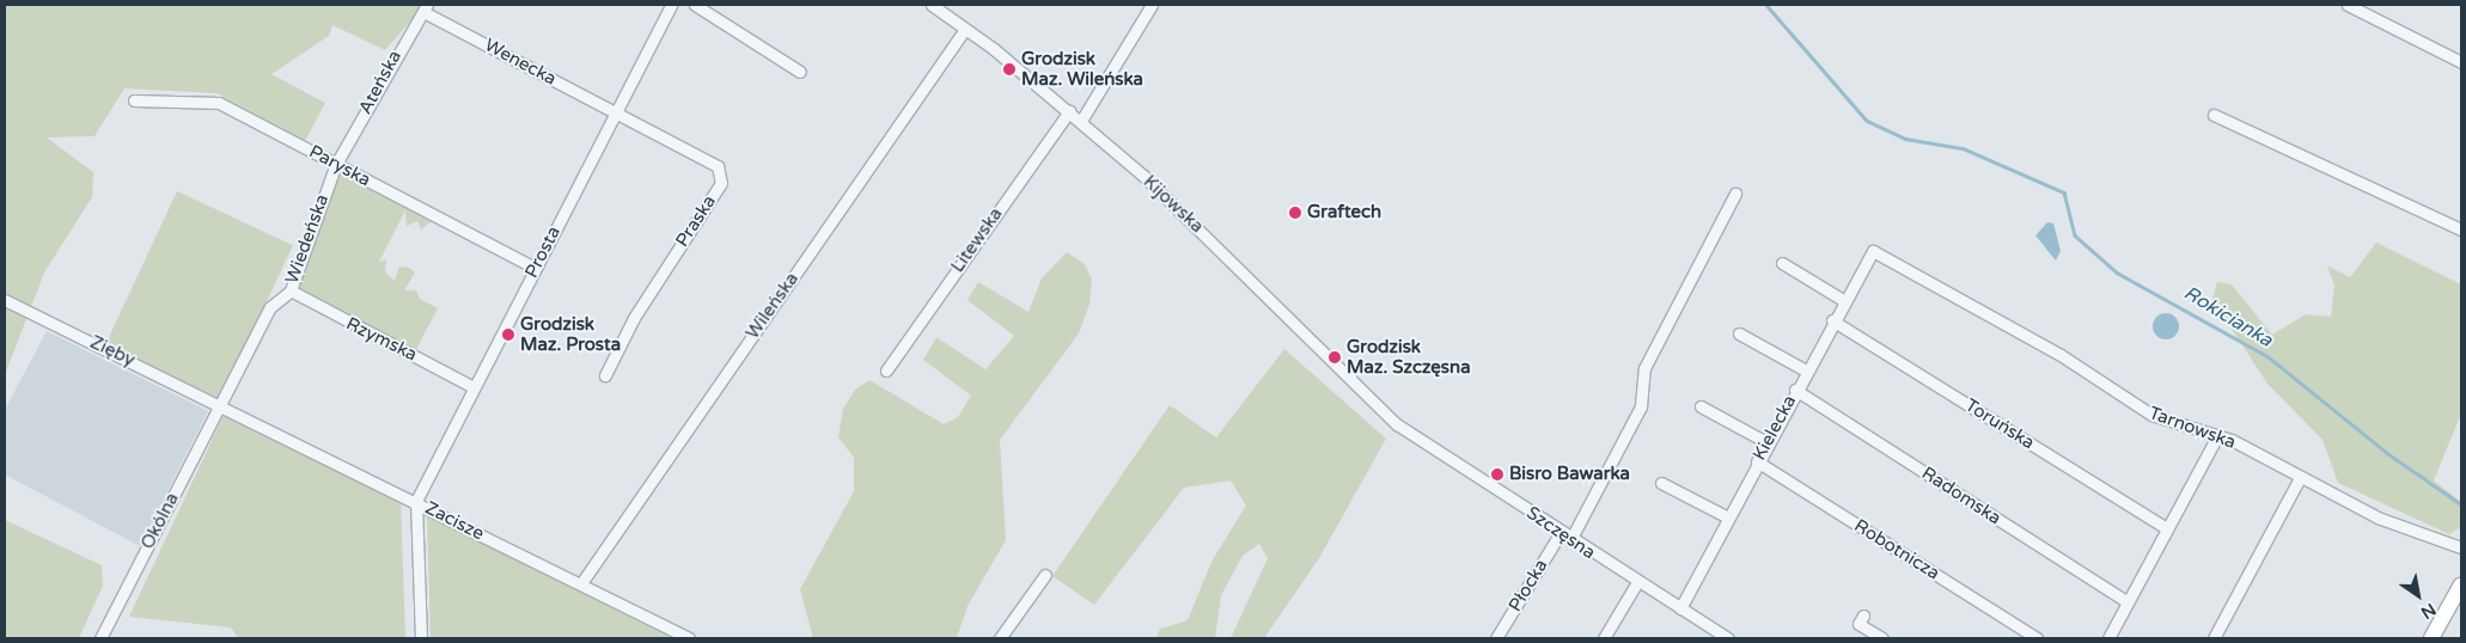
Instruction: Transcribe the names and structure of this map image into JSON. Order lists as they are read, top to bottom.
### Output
{
  "streets": {
    "street": [
      "Wenecka",
      "Ateńska",
      "Paryska",
      "Kijowska",
      "Praska",
      "Wiedeńska",
      "Litewska",
      "Prosta",
      "Wileńska",
      "Rzymska",
      "Zięby",
      "Toruńska",
      "Kielecka",
      "Tarnowska",
      "Radomska",
      "Okólna",
      "Zacisze",
      "Szczęsna",
      "Robotnicza",
      "Płocka"
    ]
  },
  "crossings": [
    ["Wenecka", "Ateńska"],
    ["Wenecka", "Praska"],
    ["Wenecka", "Prosta"],
    ["Ateńska", "Paryska"],
    ["Ateńska", "Wiedeńska"],
    ["Paryska", "Wiedeńska"],
    ["Paryska", "Prosta"],
    ["Kijowska", "Litewska"],
    ["Kijowska", "Wileńska"],
    ["Kijowska", "Szczęsna"],
    ["Praska", "Prosta"],
    ["Wiedeńska", "Rzymska"],
    ["Wiedeńska", "Zięby"],
    ["Wiedeńska", "Okólna"],
    ["Wiedeńska", "Zacisze"],
    ["Prosta", "Rzymska"],
    ["Prosta", "Zacisze"],
    ["Wileńska", "Zacisze"],
    ["Zięby", "Okólna"],
    ["Zięby", "Zacisze"],
    ["Toruńska", "Kielecka"],
    ["Kielecka", "Tarnowska"],
    ["Kielecka", "Radomska"],
    ["Kielecka", "Szczęsna"],
    ["Kielecka", "Robotnicza"],
    ["Okólna", "Zacisze"],
    ["Szczęsna", "Płocka"]
  ],
  "water": ["Rokicianka"],
  "places": [
    "Grodzisk Maz. Wileńska",
    "Graftech",
    "Grodzisk Maz. Prosta",
    "Grodzisk Maz. Szczęsna",
    "Bisro Bawarka"
  ],
  "north": "bottom right"
}
